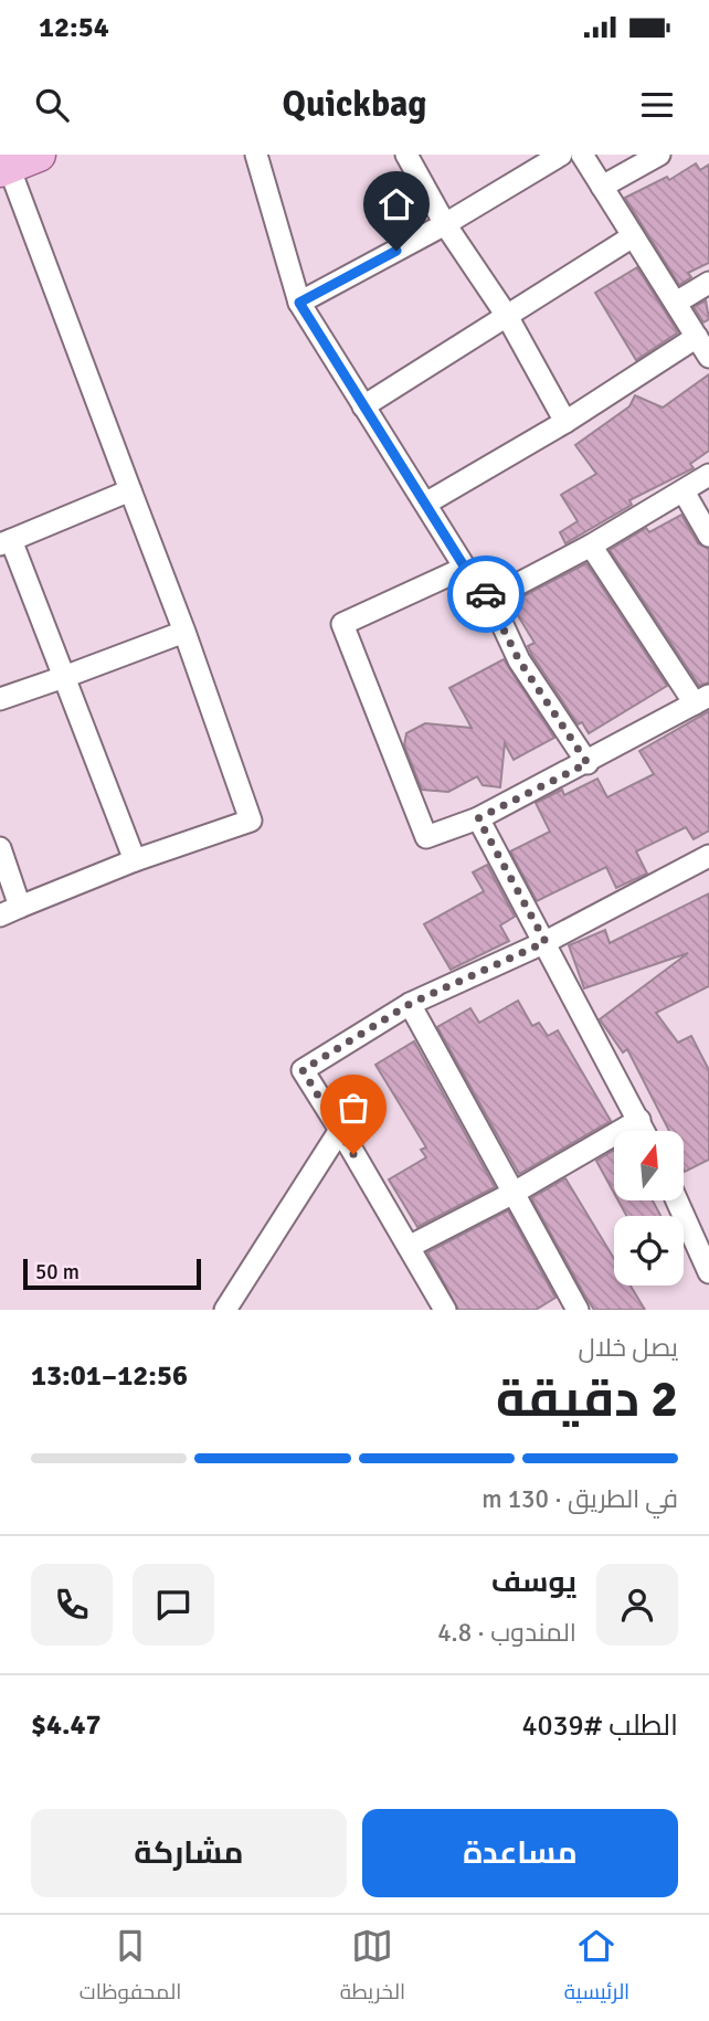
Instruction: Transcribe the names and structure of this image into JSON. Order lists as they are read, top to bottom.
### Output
{
  "scale_bar": "50 m",
  "north": "top",
  "page": {
    "status": "12:54",
    "header": "Quickbag",
    "scale": "50 m",
    "heading": ["2 دقيقة", "يصل خلال", "12:56–13:01"],
    "panel": [
      "يوسف",
      "المندوب · 4.8",
      "الطلب #4039",
      "$4.47"
    ],
    "bar": "في الطريق · 130 m",
    "buttons": ["مساعدة", "مشاركة"],
    "tabs": ["الرئيسية", "الخريطة", "المحفوظات"]
  }
}
